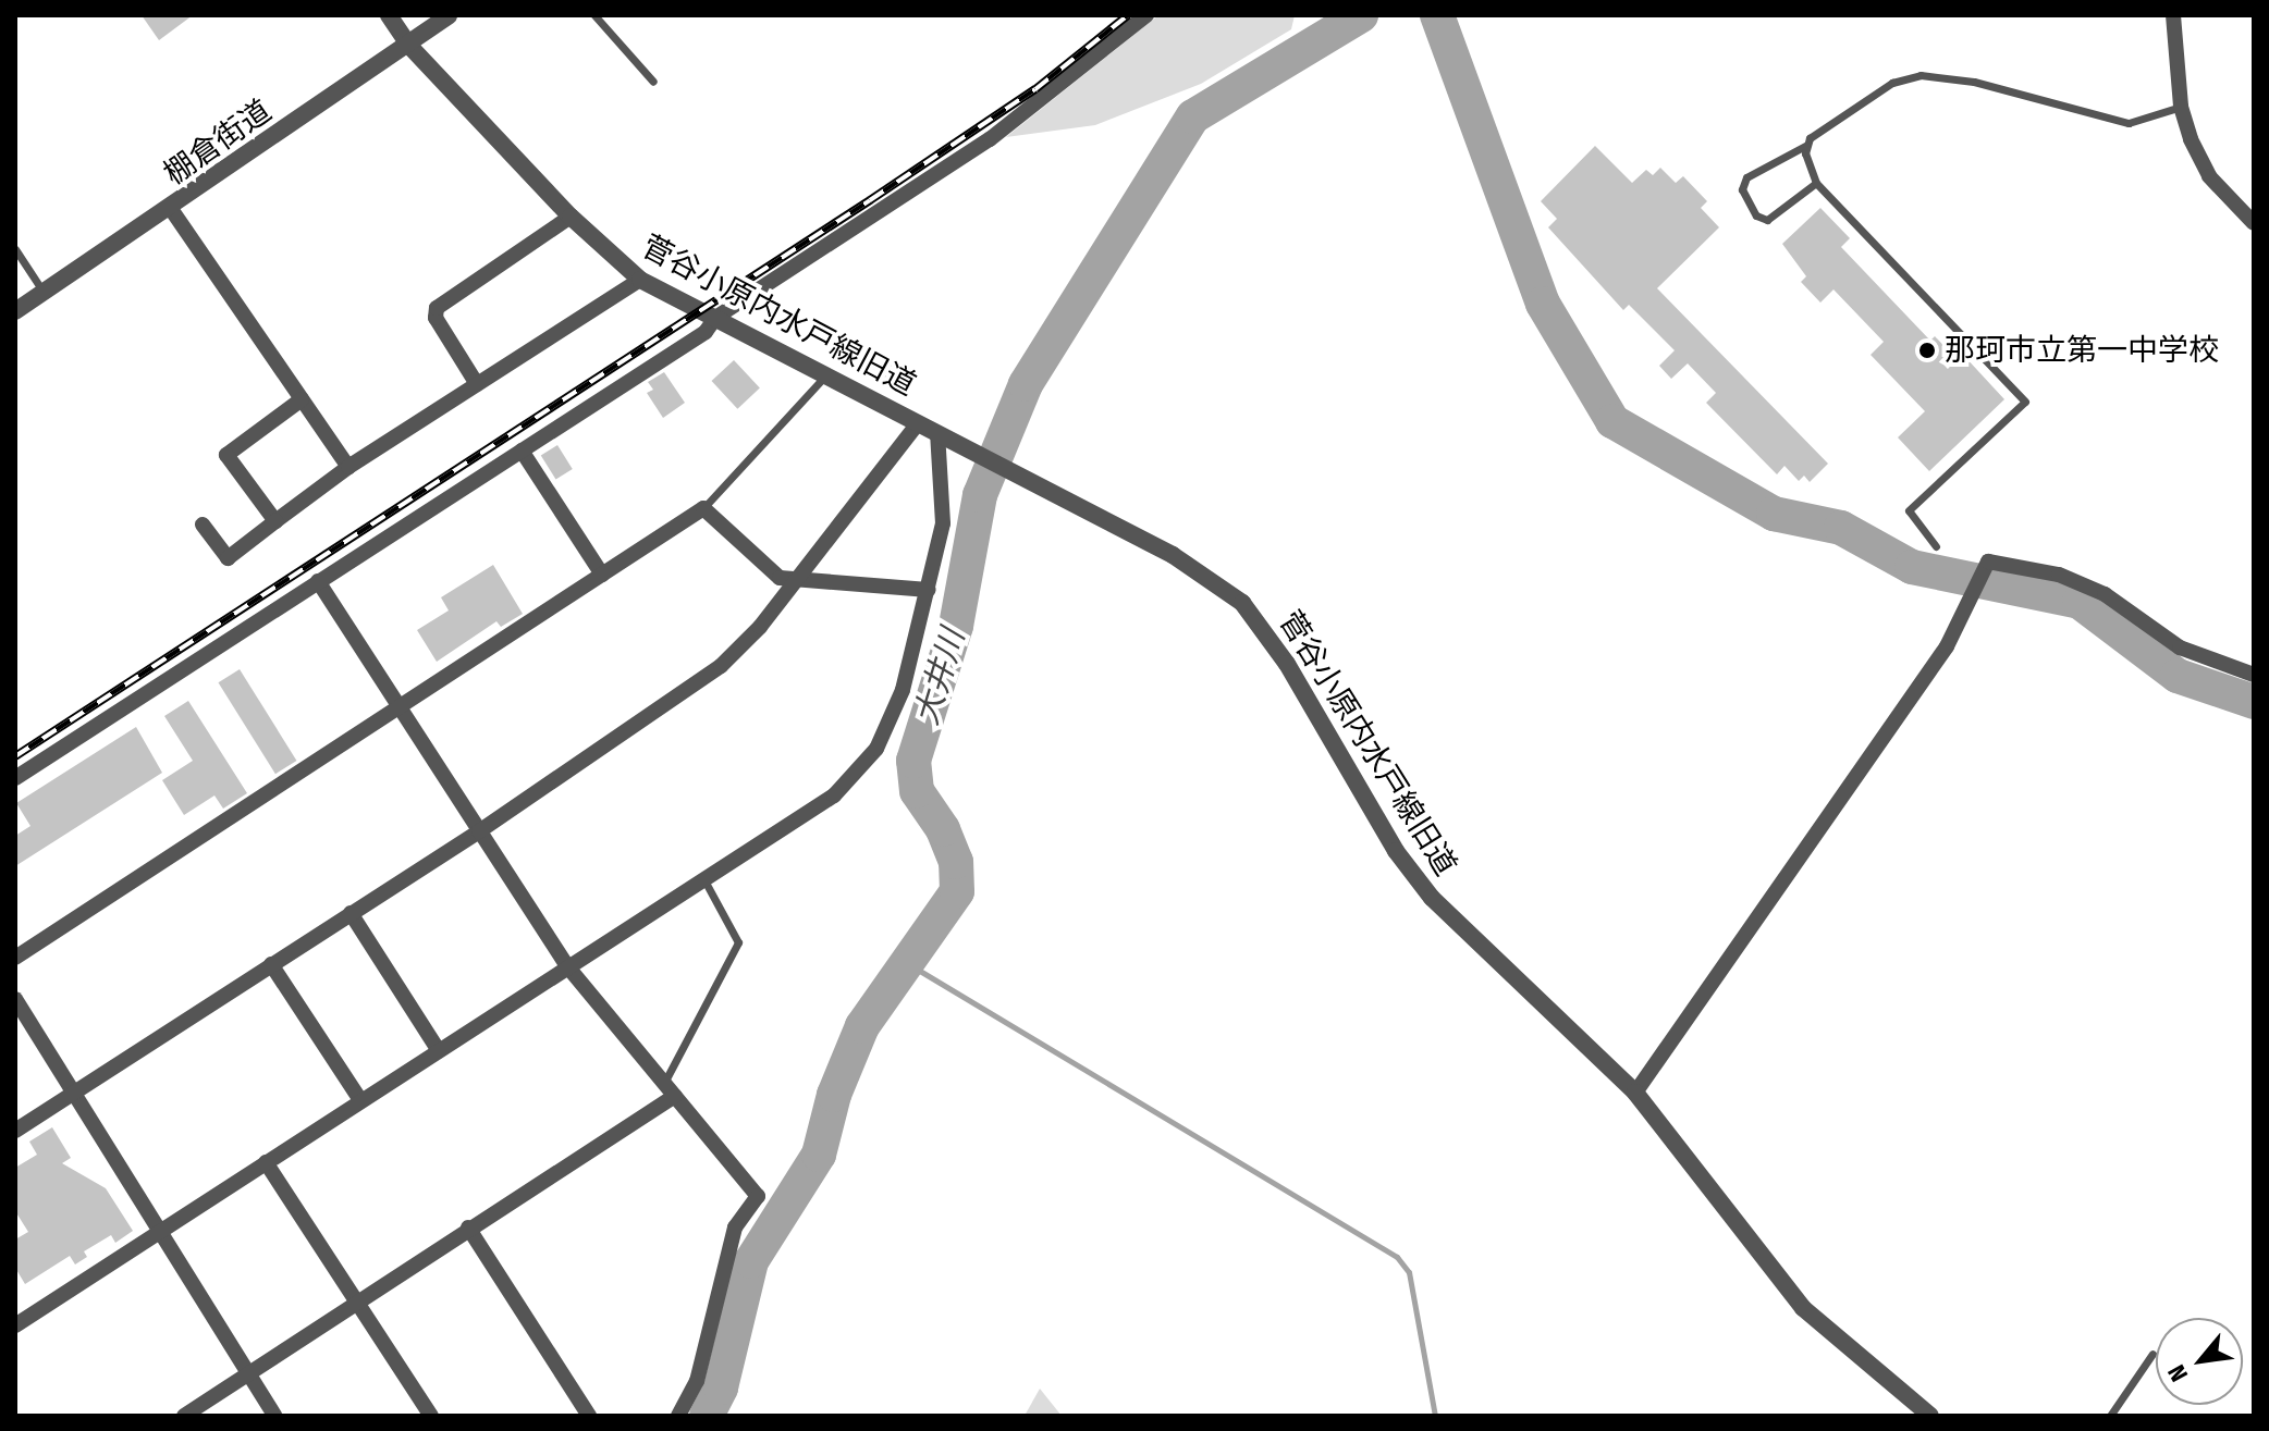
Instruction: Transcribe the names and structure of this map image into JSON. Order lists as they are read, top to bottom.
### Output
{
  "streets": {
    "street": ["棚倉街道", "菅谷小原内水戸線旧道"]
  },
  "crossings": [
    ["棚倉街道", "菅谷小原内水戸線旧道"]
  ],
  "water": ["大井川"],
  "places": ["那珂市立第一中学校"],
  "north": "bottom left"
}
